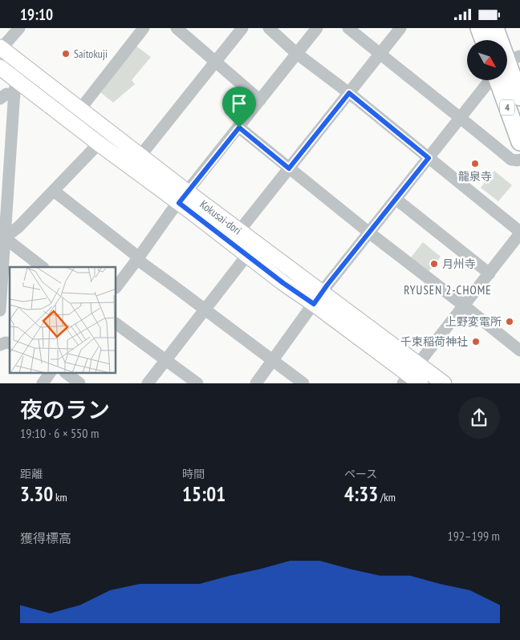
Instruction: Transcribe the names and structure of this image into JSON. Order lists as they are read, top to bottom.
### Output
{
  "streets": {
    "highway": ["4"],
    "main road": ["Kokusai-dori"]
  },
  "districts": ["RYUSEN 2-CHOME"],
  "places": [
    "Saitokuji",
    "龍泉寺",
    "月州寺",
    "上野変電所",
    "千束稲荷神社"
  ],
  "north": "bottom right",
  "page": {
    "status": "19:10",
    "heading": ["夜のラン", "19:10 · 6 × 550 m"],
    "stats": [
      ["距離", "3.30 km"],
      ["時間", "15:01"],
      ["ペース", "4:33 /km"]
    ],
    "chart": ["獲得標高", "192–199 m"]
  }
}
